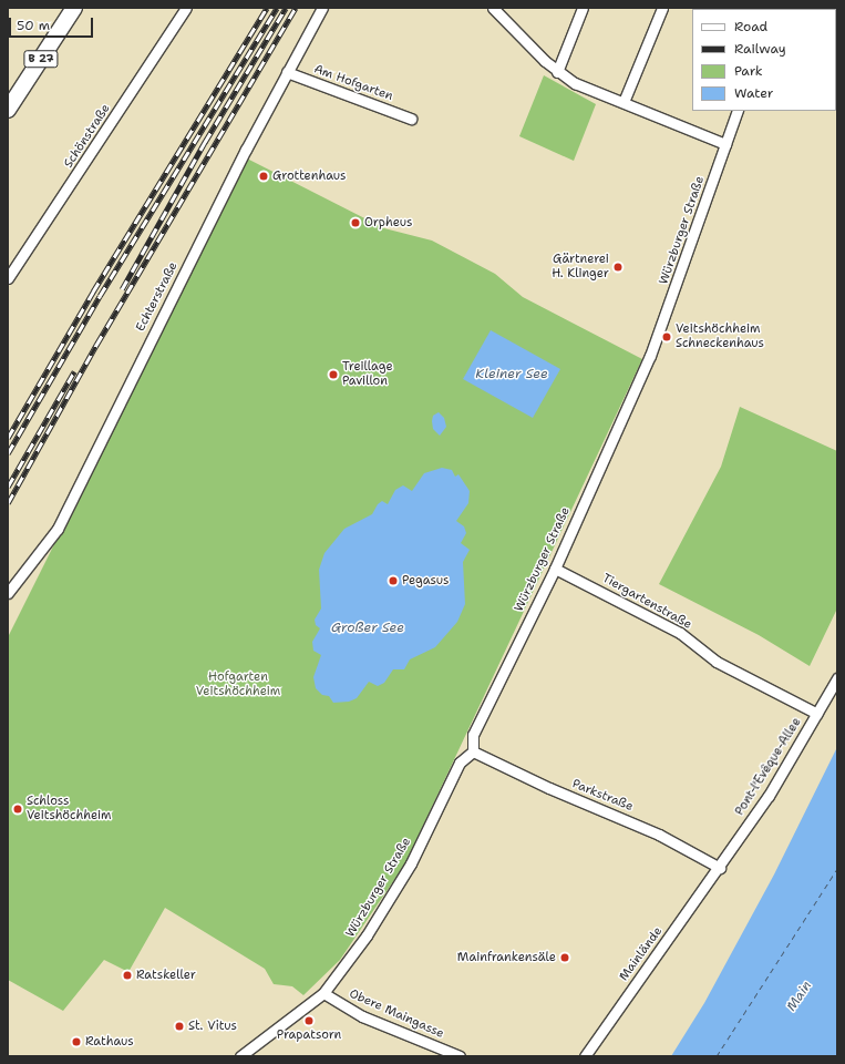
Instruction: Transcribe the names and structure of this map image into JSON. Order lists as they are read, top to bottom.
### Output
{
  "streets": {
    "main road": ["B 27"],
    "street": [
      "Am Hofgarten",
      "Schönstraße",
      "Würzburger Straße",
      "Echterstraße",
      "Tiergartenstraße",
      "Pont-l'Evêque-Allee",
      "Parkstraße",
      "Mainlände",
      "Obere Maingasse"
    ]
  },
  "crossings": [
    ["Am Hofgarten", "Echterstraße"],
    ["Würzburger Straße", "Tiergartenstraße"],
    ["Würzburger Straße", "Parkstraße"],
    ["Würzburger Straße", "Obere Maingasse"],
    ["Tiergartenstraße", "Pont-l'Evêque-Allee"],
    ["Pont-l'Evêque-Allee", "Parkstraße"],
    ["Pont-l'Evêque-Allee", "Mainlände"],
    ["Parkstraße", "Mainlände"]
  ],
  "water": ["Kleiner See", "Großer See", "Main"],
  "parks": ["Hofgarten Veitshöchheim"],
  "places": [
    "Grottenhaus",
    "Orpheus",
    "Gärtnerei H. Klinger",
    "Veitshöchheim Schneckenhaus",
    "Treillage Pavillon",
    "Pegasus",
    "Schloss Veitshöchheim",
    "Mainfrankensäle",
    "Ratskeller",
    "Prapatsorn",
    "St. Vitus",
    "Rathaus"
  ],
  "legend": [
    "Road",
    "Railway",
    "Park",
    "Water"
  ],
  "scale_bar": "50 m"
}
